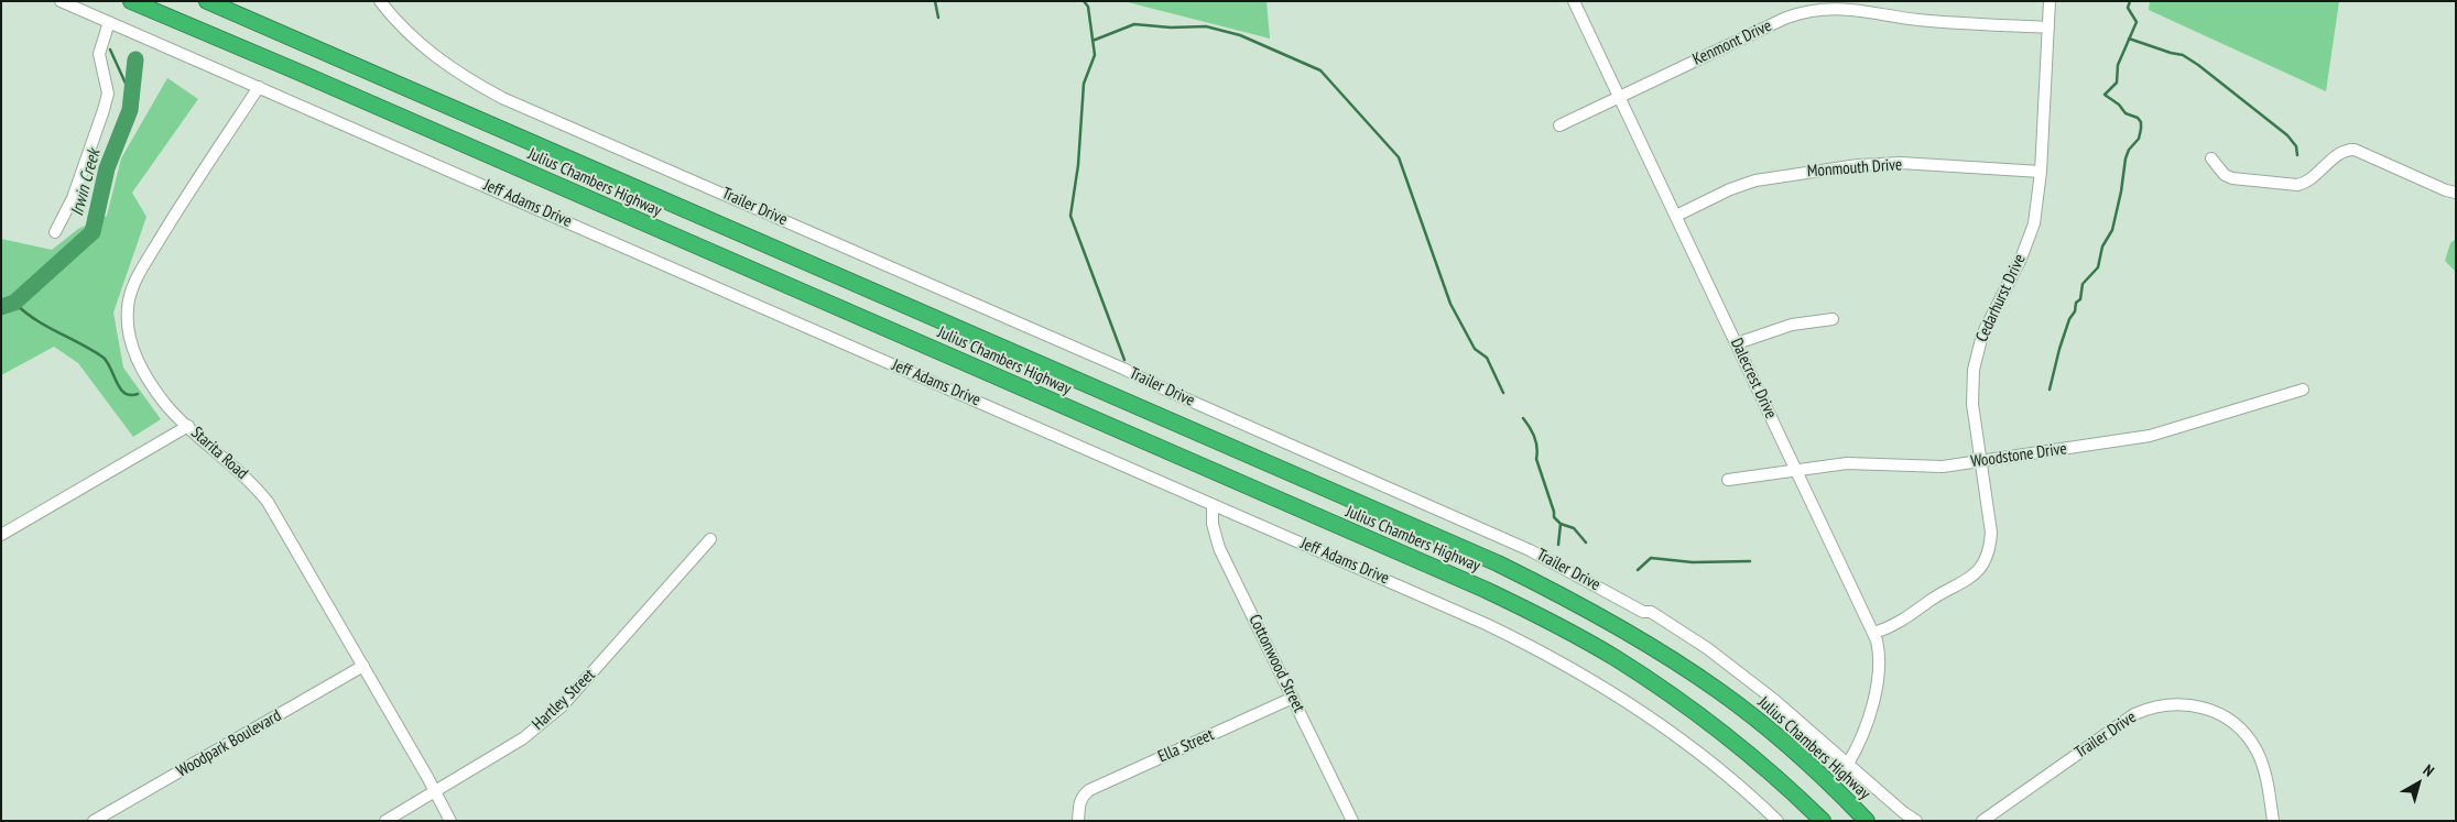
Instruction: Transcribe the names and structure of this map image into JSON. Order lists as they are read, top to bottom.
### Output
{
  "streets": {
    "highway": ["Julius Chambers Highway"],
    "street": [
      "Kenmont Drive",
      "Monmouth Drive",
      "Jeff Adams Drive",
      "Trailer Drive",
      "Cedarhurst Drive",
      "Dalecrest Drive",
      "Starita Road",
      "Woodstone Drive",
      "Cottonwood Street",
      "Hartley Street",
      "Woodpark Boulevard",
      "Ella Street"
    ]
  },
  "crossings": [
    ["Kenmont Drive", "Cedarhurst Drive"],
    ["Kenmont Drive", "Dalecrest Drive"],
    ["Monmouth Drive", "Cedarhurst Drive"],
    ["Monmouth Drive", "Dalecrest Drive"],
    ["Jeff Adams Drive", "Starita Road"],
    ["Jeff Adams Drive", "Cottonwood Street"],
    ["Trailer Drive", "Dalecrest Drive"],
    ["Cedarhurst Drive", "Dalecrest Drive"],
    ["Cedarhurst Drive", "Woodstone Drive"],
    ["Dalecrest Drive", "Woodstone Drive"],
    ["Starita Road", "Hartley Street"],
    ["Starita Road", "Woodpark Boulevard"],
    ["Cottonwood Street", "Ella Street"]
  ],
  "water": ["Irwin Creek"],
  "north": "top right"
}
